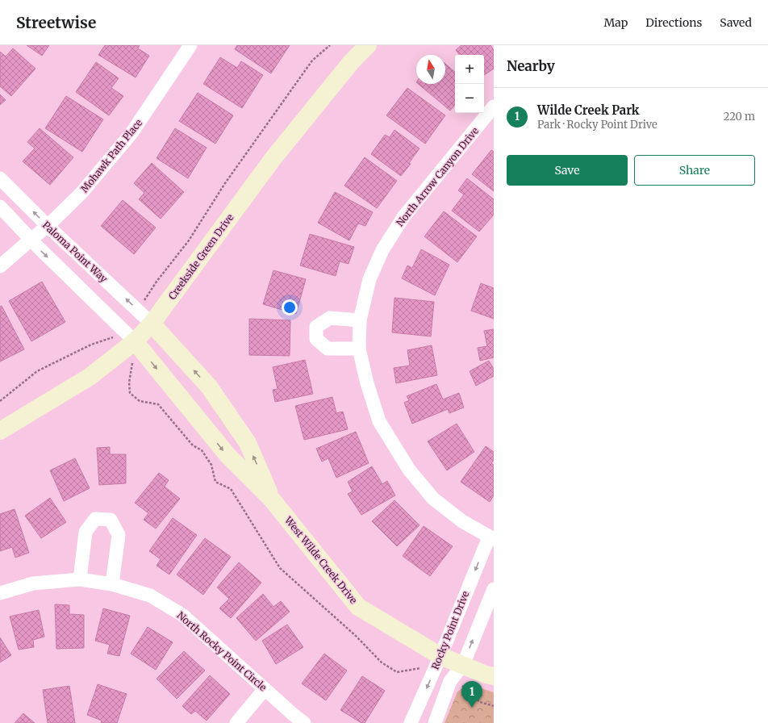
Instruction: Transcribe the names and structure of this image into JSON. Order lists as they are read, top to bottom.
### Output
{
  "streets": {
    "street": [
      "Mohawk Path Place",
      "North Arrow Canyon Drive",
      "Paloma Point Way",
      "Creekside Green Drive",
      "West Wilde Creek Drive",
      "Rocky Point Drive",
      "North Rocky Point Circle"
    ]
  },
  "crossings": [
    ["Mohawk Path Place", "Paloma Point Way"],
    ["North Arrow Canyon Drive", "Rocky Point Drive"],
    ["Paloma Point Way", "Creekside Green Drive"],
    ["Paloma Point Way", "West Wilde Creek Drive"],
    ["Creekside Green Drive", "West Wilde Creek Drive"],
    ["West Wilde Creek Drive", "Rocky Point Drive"]
  ],
  "north": "top",
  "page": {
    "header": "Streetwise",
    "nav": ["Map", "Directions", "Saved"],
    "heading": "Nearby",
    "map_buttons": ["+", "−"],
    "list": [
      {
        "mark": "1",
        "name": "Wilde Creek Park",
        "note": "Park · Rocky Point Drive",
        "value": "220 m"
      }
    ],
    "buttons": ["Save", "Share"],
    "pins": "1"
  }
}
